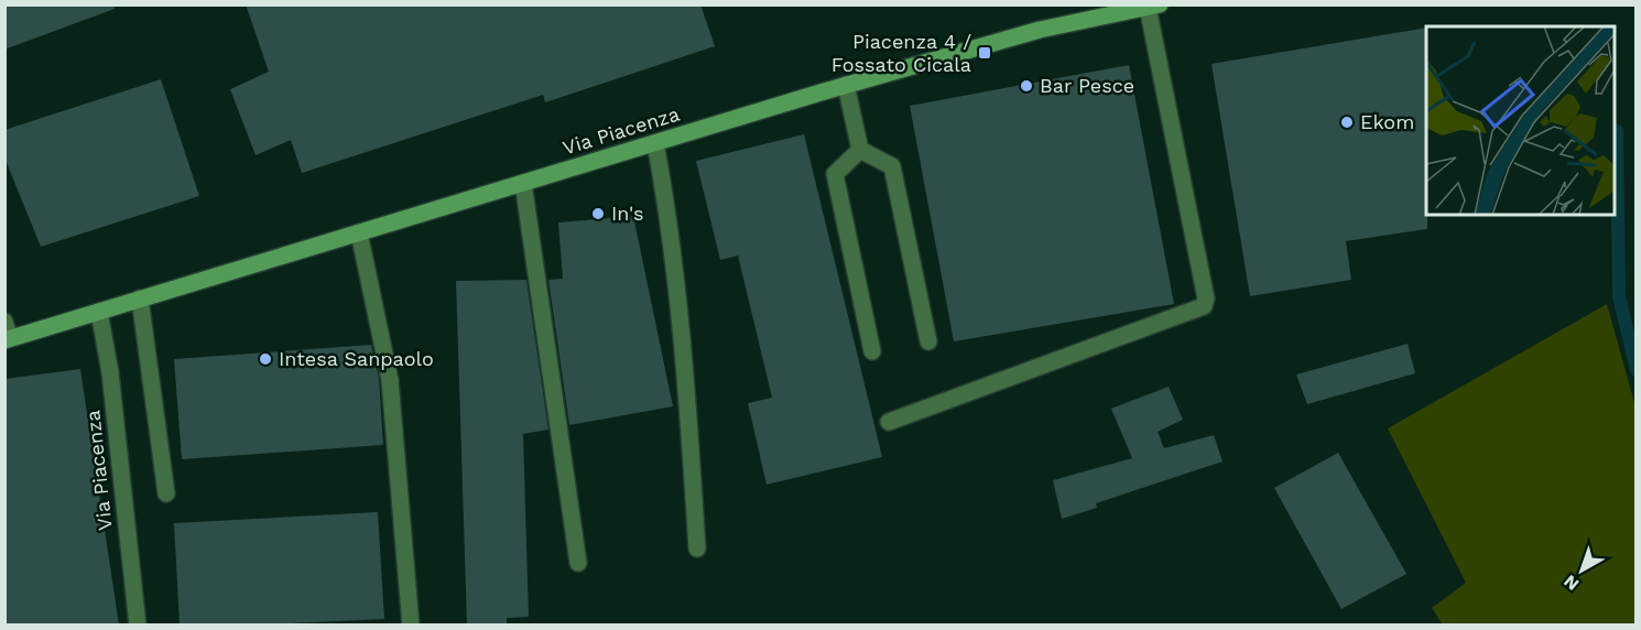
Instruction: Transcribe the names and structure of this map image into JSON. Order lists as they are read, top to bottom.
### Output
{
  "streets": {
    "main road": ["Via Piacenza"]
  },
  "places": {
    "transit": ["Piacenza 4 / Fossato Cicala"],
    "other": [
      "Bar Pesce",
      "Ekom",
      "In's",
      "Intesa Sanpaolo"
    ]
  },
  "north": "bottom left"
}
